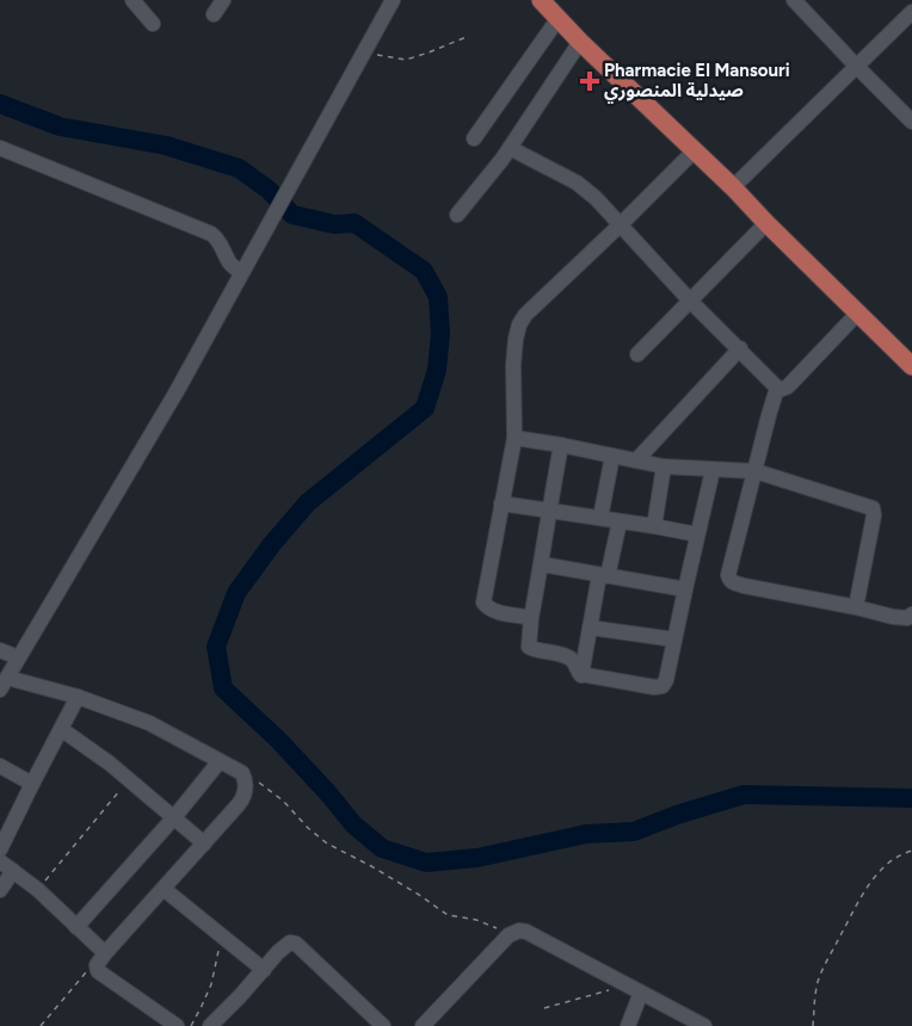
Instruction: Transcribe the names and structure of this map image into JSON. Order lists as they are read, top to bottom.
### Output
{
  "places": {
    "health": ["Pharmacie El Mansouri صيدلية المنصوري"]
  }
}
